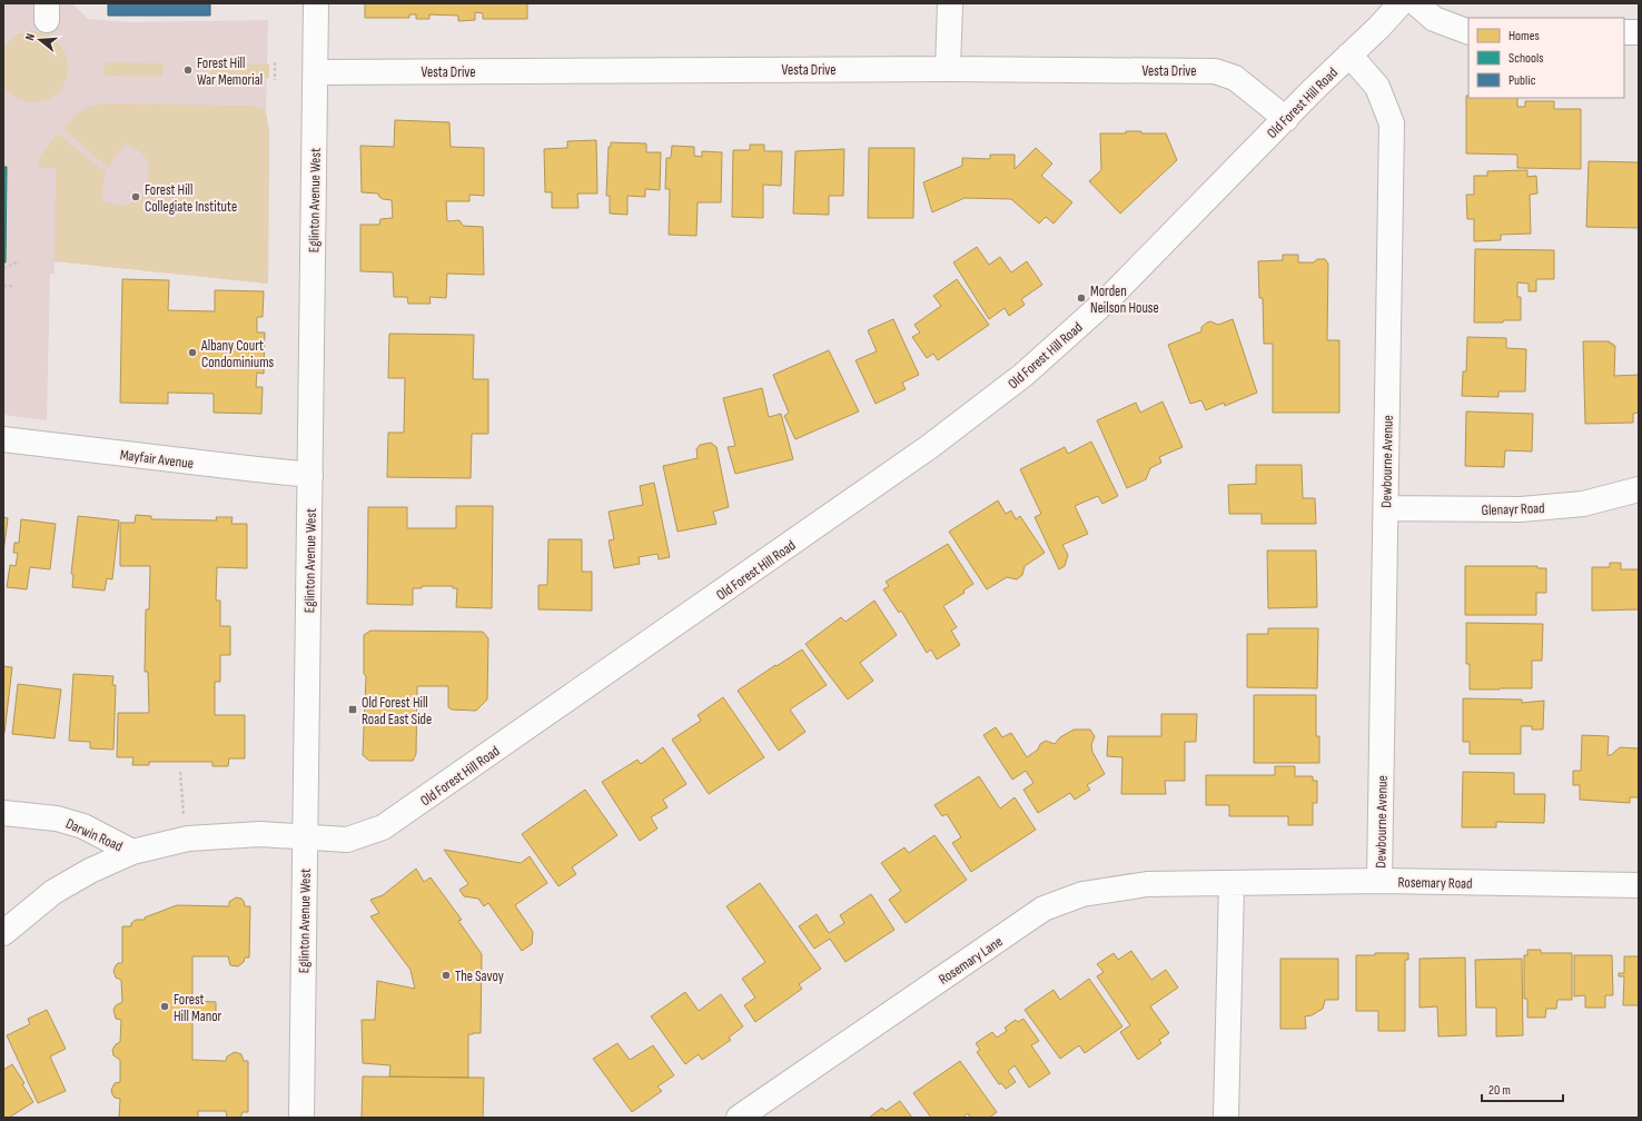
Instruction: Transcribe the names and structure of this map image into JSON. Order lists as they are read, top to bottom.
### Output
{
  "streets": {
    "street": [
      "Vesta Drive",
      "Old Forest Hill Road",
      "Eglinton Avenue West",
      "Mayfair Avenue",
      "Dewbourne Avenue",
      "Glenayr Road",
      "Darwin Road",
      "Rosemary Road",
      "Rosemary Lane"
    ]
  },
  "crossings": [
    ["Vesta Drive", "Old Forest Hill Road"],
    ["Vesta Drive", "Eglinton Avenue West"],
    ["Old Forest Hill Road", "Eglinton Avenue West"],
    ["Old Forest Hill Road", "Dewbourne Avenue"],
    ["Old Forest Hill Road", "Darwin Road"],
    ["Eglinton Avenue West", "Mayfair Avenue"],
    ["Dewbourne Avenue", "Glenayr Road"],
    ["Dewbourne Avenue", "Rosemary Road"],
    ["Rosemary Road", "Rosemary Lane"]
  ],
  "places": {
    "other": [
      "Forest Hill War Memorial",
      "Forest Hill Collegiate Institute",
      "Morden Neilson House",
      "Albany Court Condominiums",
      "The Savoy",
      "Forest Hill Manor"
    ],
    "transit": ["Old Forest Hill Road East Side"]
  },
  "legend": ["Homes", "Schools", "Public"],
  "scale_bar": "20 m",
  "north": "left"
}
